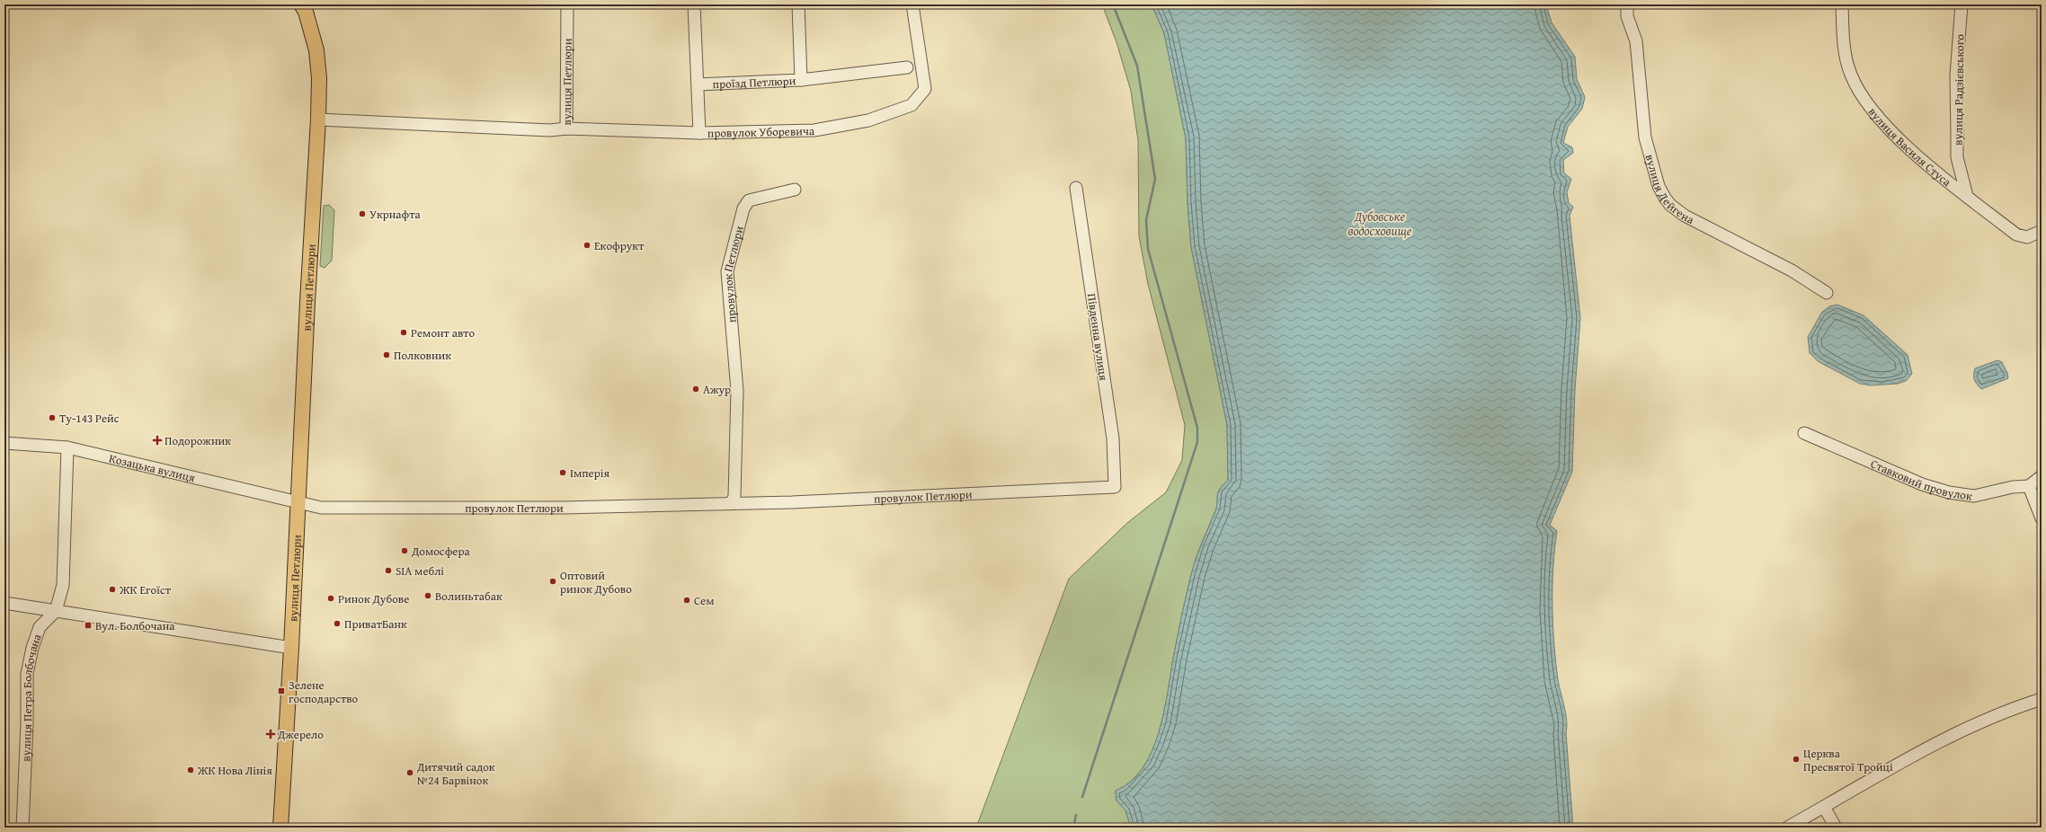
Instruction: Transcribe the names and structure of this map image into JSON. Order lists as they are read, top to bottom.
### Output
{
  "streets": {
    "main road": ["вулиця Петлюри"],
    "street": [
      "проїзд Петлюри",
      "вулиця Радзієвського",
      "провулок Уборевича",
      "вулиця Василя Стуса",
      "вулиця Дейгена",
      "провулок Петлюри",
      "Південна вулиця",
      "Козацька вулиця",
      "Ставковий провулок",
      "вулиця Петра Болбочана"
    ]
  },
  "crossings": [
    ["вулиця Петлюри", "провулок Уборевича"],
    ["вулиця Петлюри", "провулок Петлюри"],
    ["вулиця Петлюри", "Козацька вулиця"],
    ["вулиця Радзієвського", "вулиця Василя Стуса"],
    ["провулок Петлюри", "Південна вулиця"],
    ["провулок Петлюри", "Козацька вулиця"],
    ["Козацька вулиця", "вулиця Петра Болбочана"]
  ],
  "water": ["Дубовське водосховище"],
  "places": {
    "other": [
      "Укрнафта",
      "Екофрукт",
      "Ремонт авто",
      "Полковник",
      "Ажур",
      "Ту-143 Рейс",
      "Імперія",
      "Домосфера",
      "SIA меблі",
      "Оптовий ринок Дубово",
      "ЖК Егоїст",
      "Волиньтабак",
      "Ринок Дубове",
      "Сем",
      "ПриватБанк",
      "Церква Пресвятої Тройці",
      "ЖК Нова Лінія",
      "Дитячий садок №24 Барвінок"
    ],
    "health": ["Подорожник", "Джерело"],
    "transit": ["Вул. Болбочана", "Зелене господарство"]
  }
}
